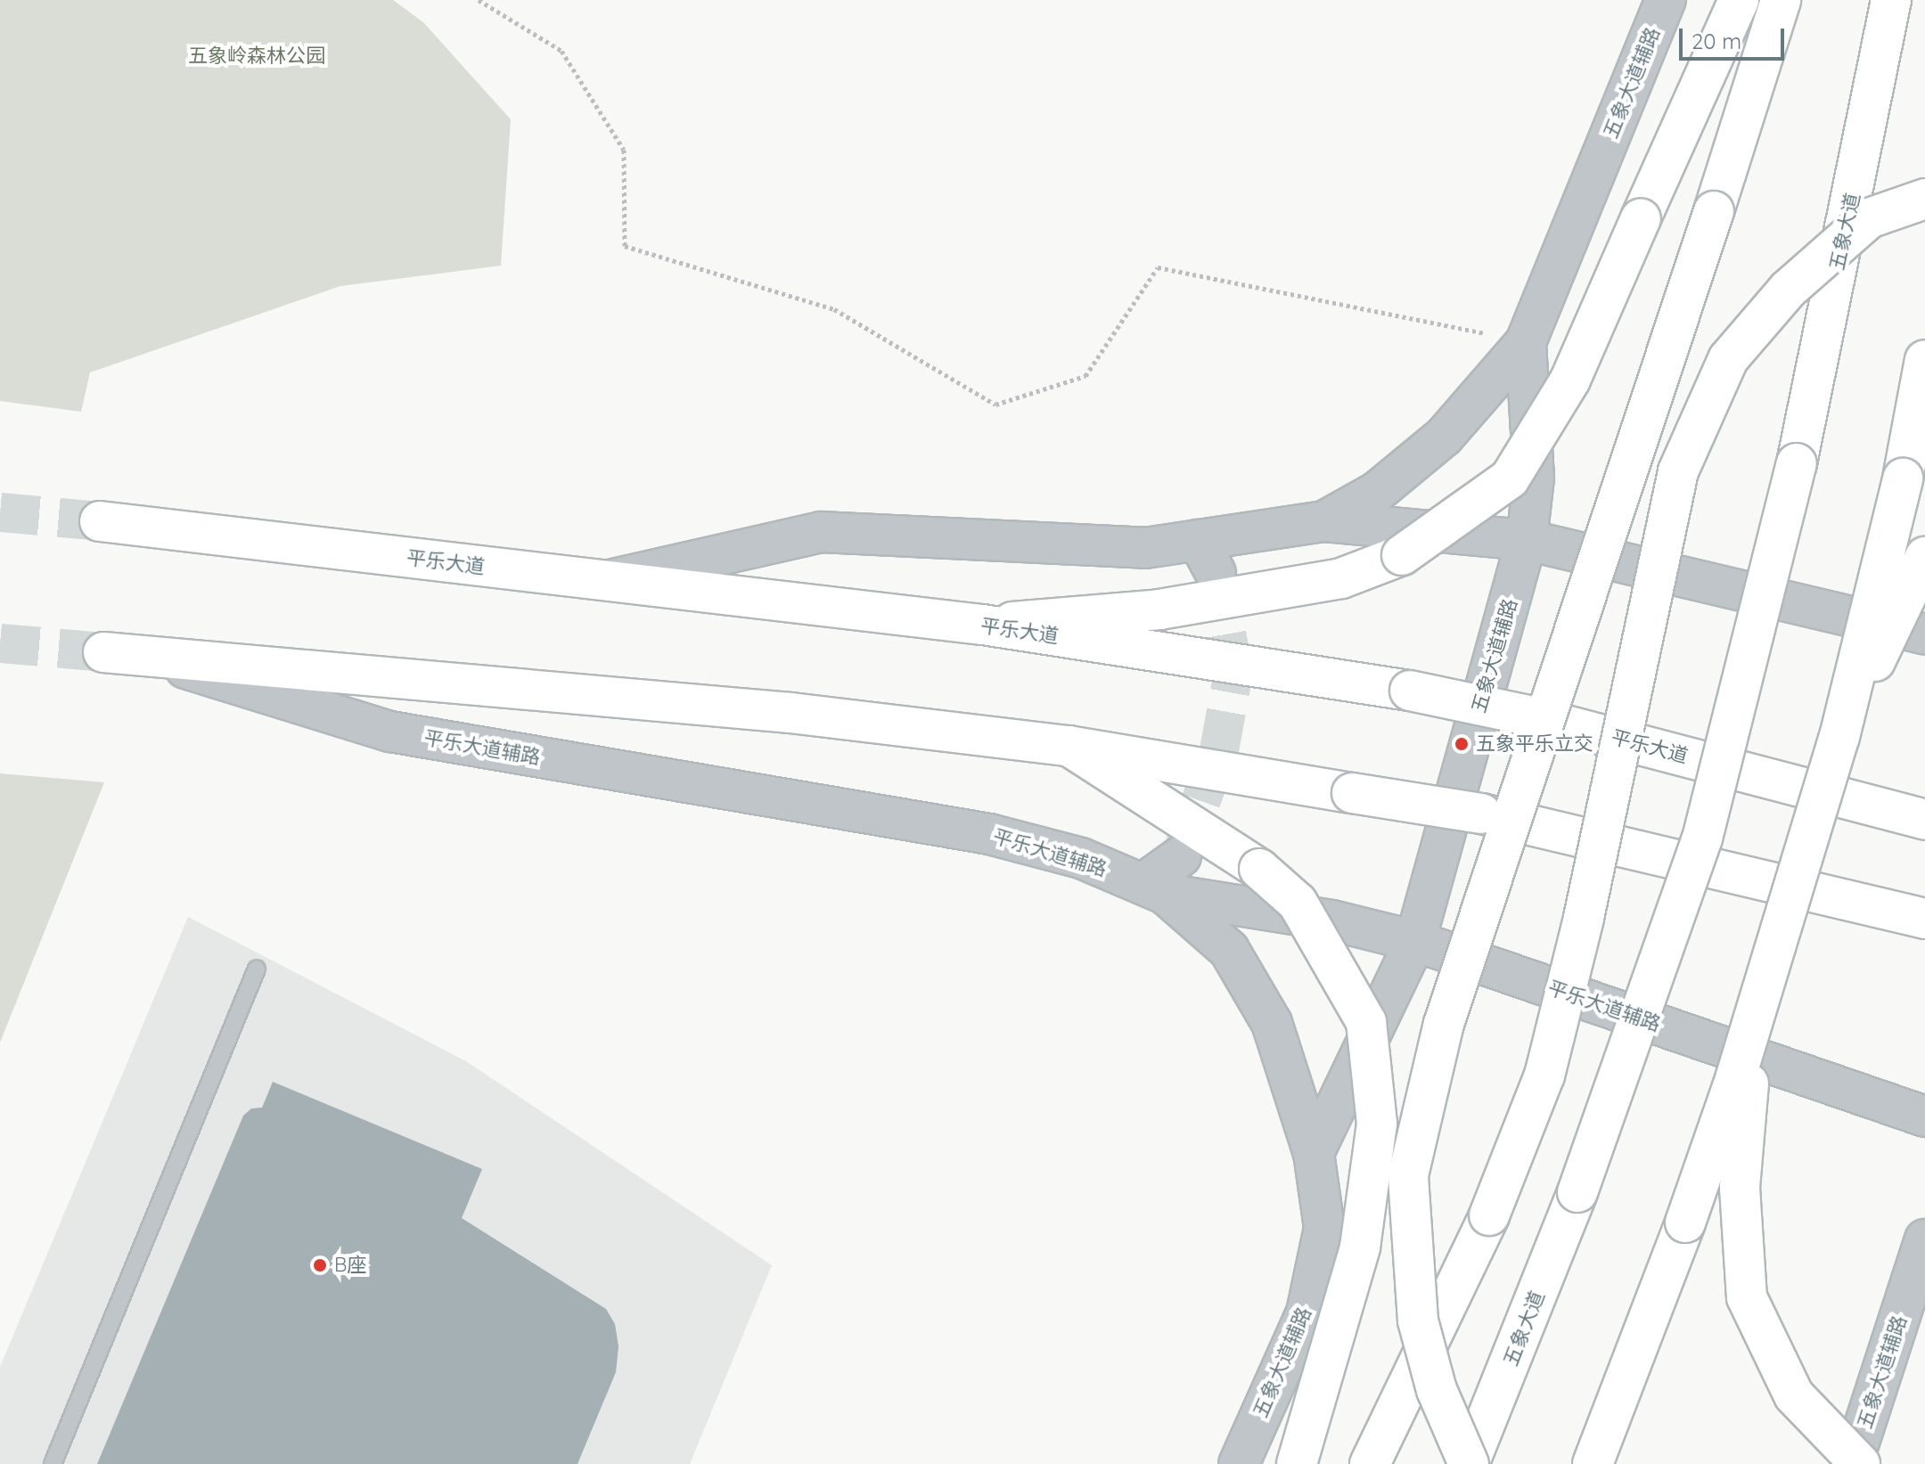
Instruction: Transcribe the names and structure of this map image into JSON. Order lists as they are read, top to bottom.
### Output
{
  "streets": {
    "main road": ["五象大道", "平乐大道"],
    "street": ["五象大道辅路", "平乐大道辅路"]
  },
  "crossings": [
    ["五象大道辅路", "平乐大道辅路"]
  ],
  "parks": ["五象岭森林公园"],
  "places": ["五象平乐立交", "B座"],
  "scale_bar": "20 m"
}
